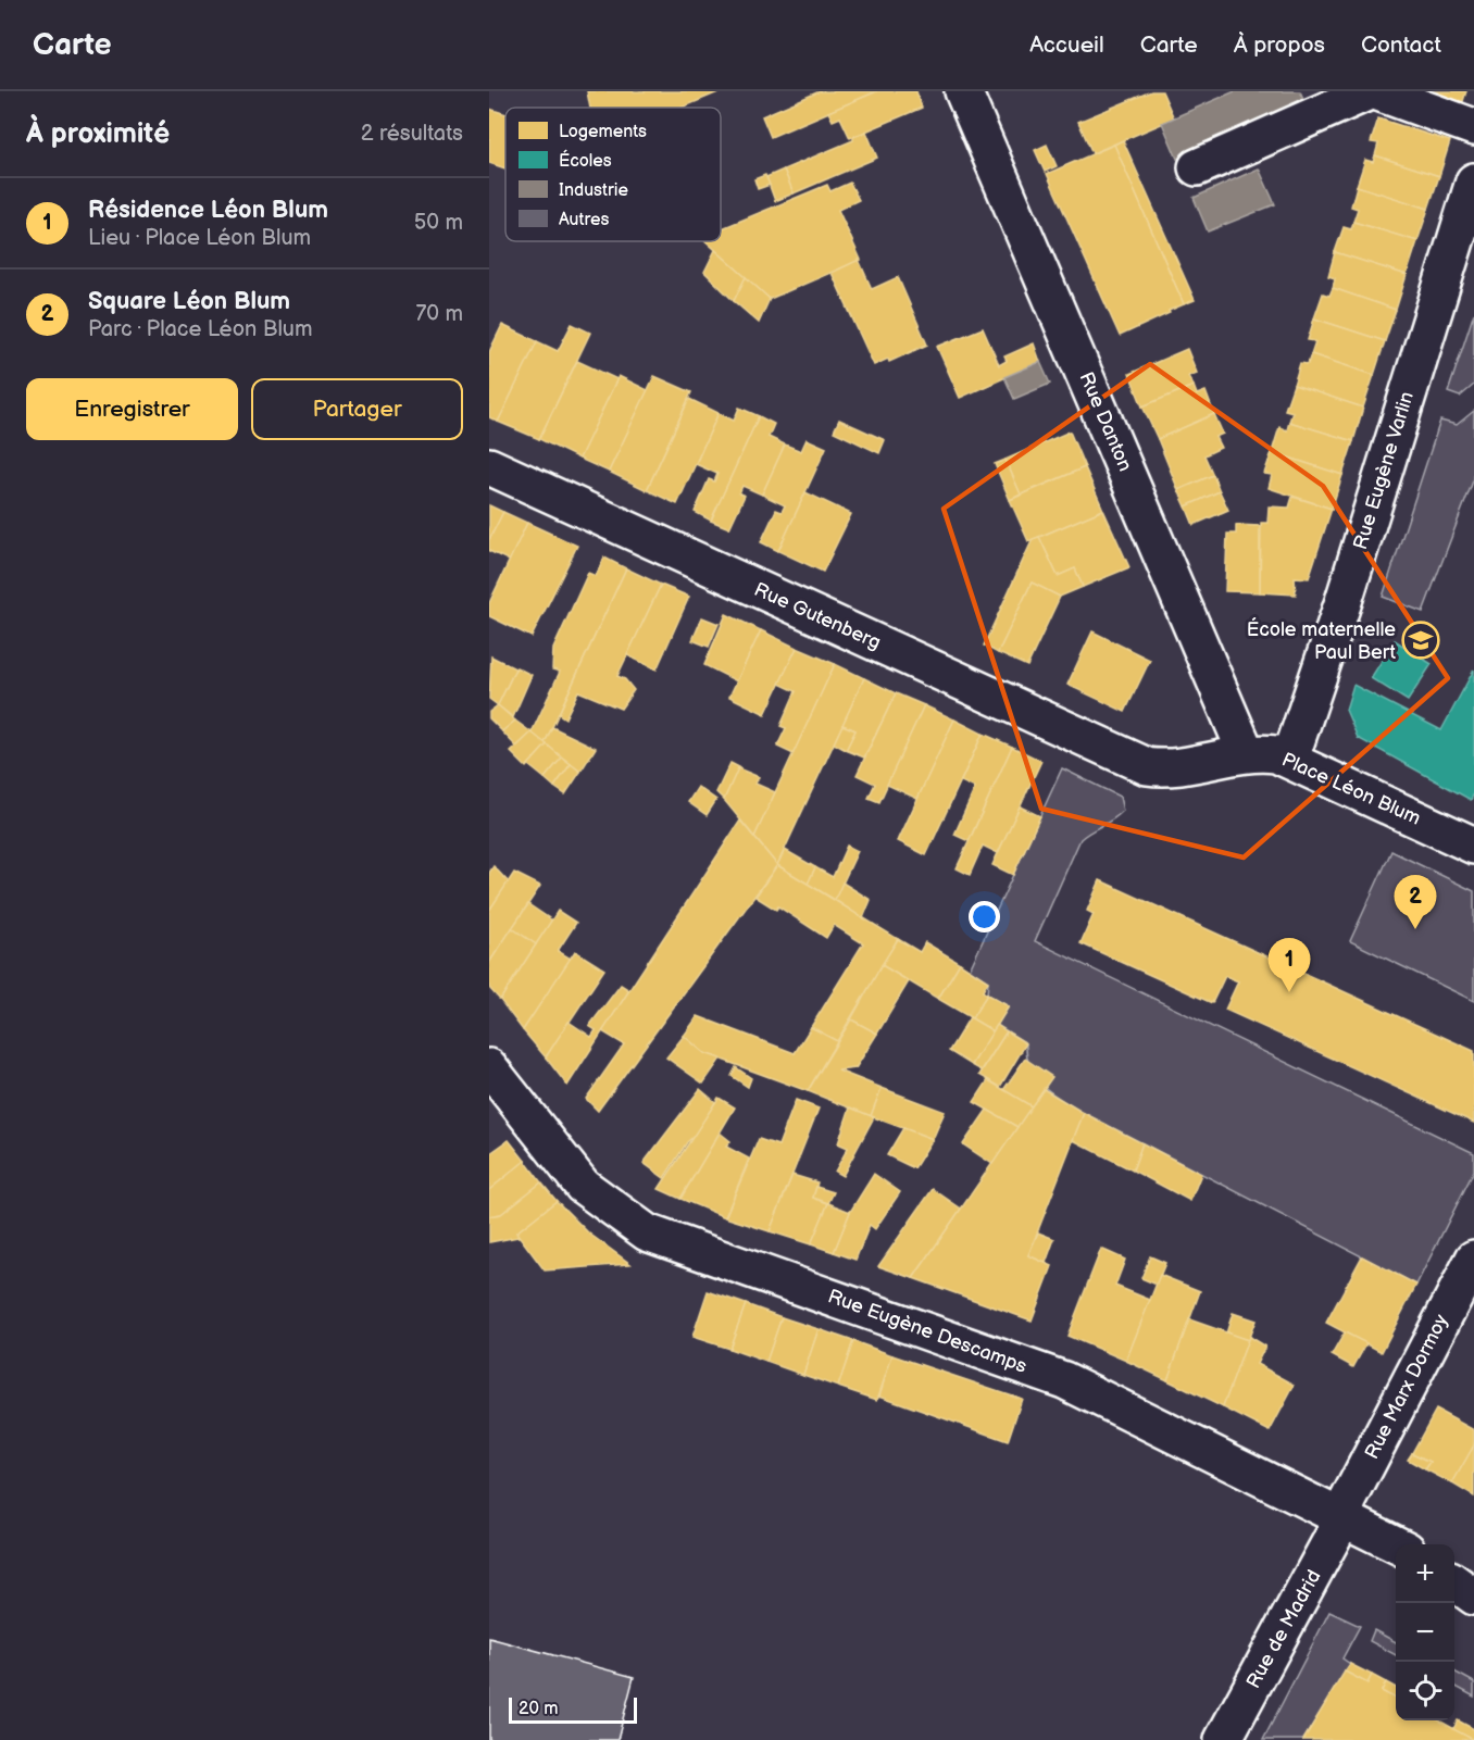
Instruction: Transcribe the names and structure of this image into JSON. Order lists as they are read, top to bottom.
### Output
{
  "streets": {
    "street": [
      "Rue Danton",
      "Rue Eugène Varlin",
      "Rue Gutenberg",
      "Place Léon Blum",
      "Rue Eugène Descamps",
      "Rue Marx Dormoy",
      "Rue de Madrid"
    ]
  },
  "crossings": [
    ["Rue Danton", "Place Léon Blum"],
    ["Rue Eugène Varlin", "Place Léon Blum"],
    ["Rue Gutenberg", "Place Léon Blum"],
    ["Rue Eugène Descamps", "Rue Marx Dormoy"],
    ["Rue Eugène Descamps", "Rue de Madrid"],
    ["Rue Marx Dormoy", "Rue de Madrid"]
  ],
  "places": {
    "school or university": ["École maternelle Paul Bert"]
  },
  "legend": [
    "Logements",
    "Écoles",
    "Industrie",
    "Autres"
  ],
  "scale_bar": "20 m",
  "page": {
    "header": "Carte",
    "nav": [
      "Accueil",
      "Carte",
      "À propos",
      "Contact"
    ],
    "heading": ["À proximité", "2 résultats"],
    "list": [
      {
        "mark": "1",
        "name": "Résidence Léon Blum",
        "note": "Lieu · Place Léon Blum",
        "value": "50 m"
      },
      {
        "mark": "2",
        "name": "Square Léon Blum",
        "note": "Parc · Place Léon Blum",
        "value": "70 m"
      }
    ],
    "buttons": ["Enregistrer", "Partager"],
    "pins": ["2", "1"],
    "map_buttons": ["+", "−"],
    "scale": "20 m"
  }
}
